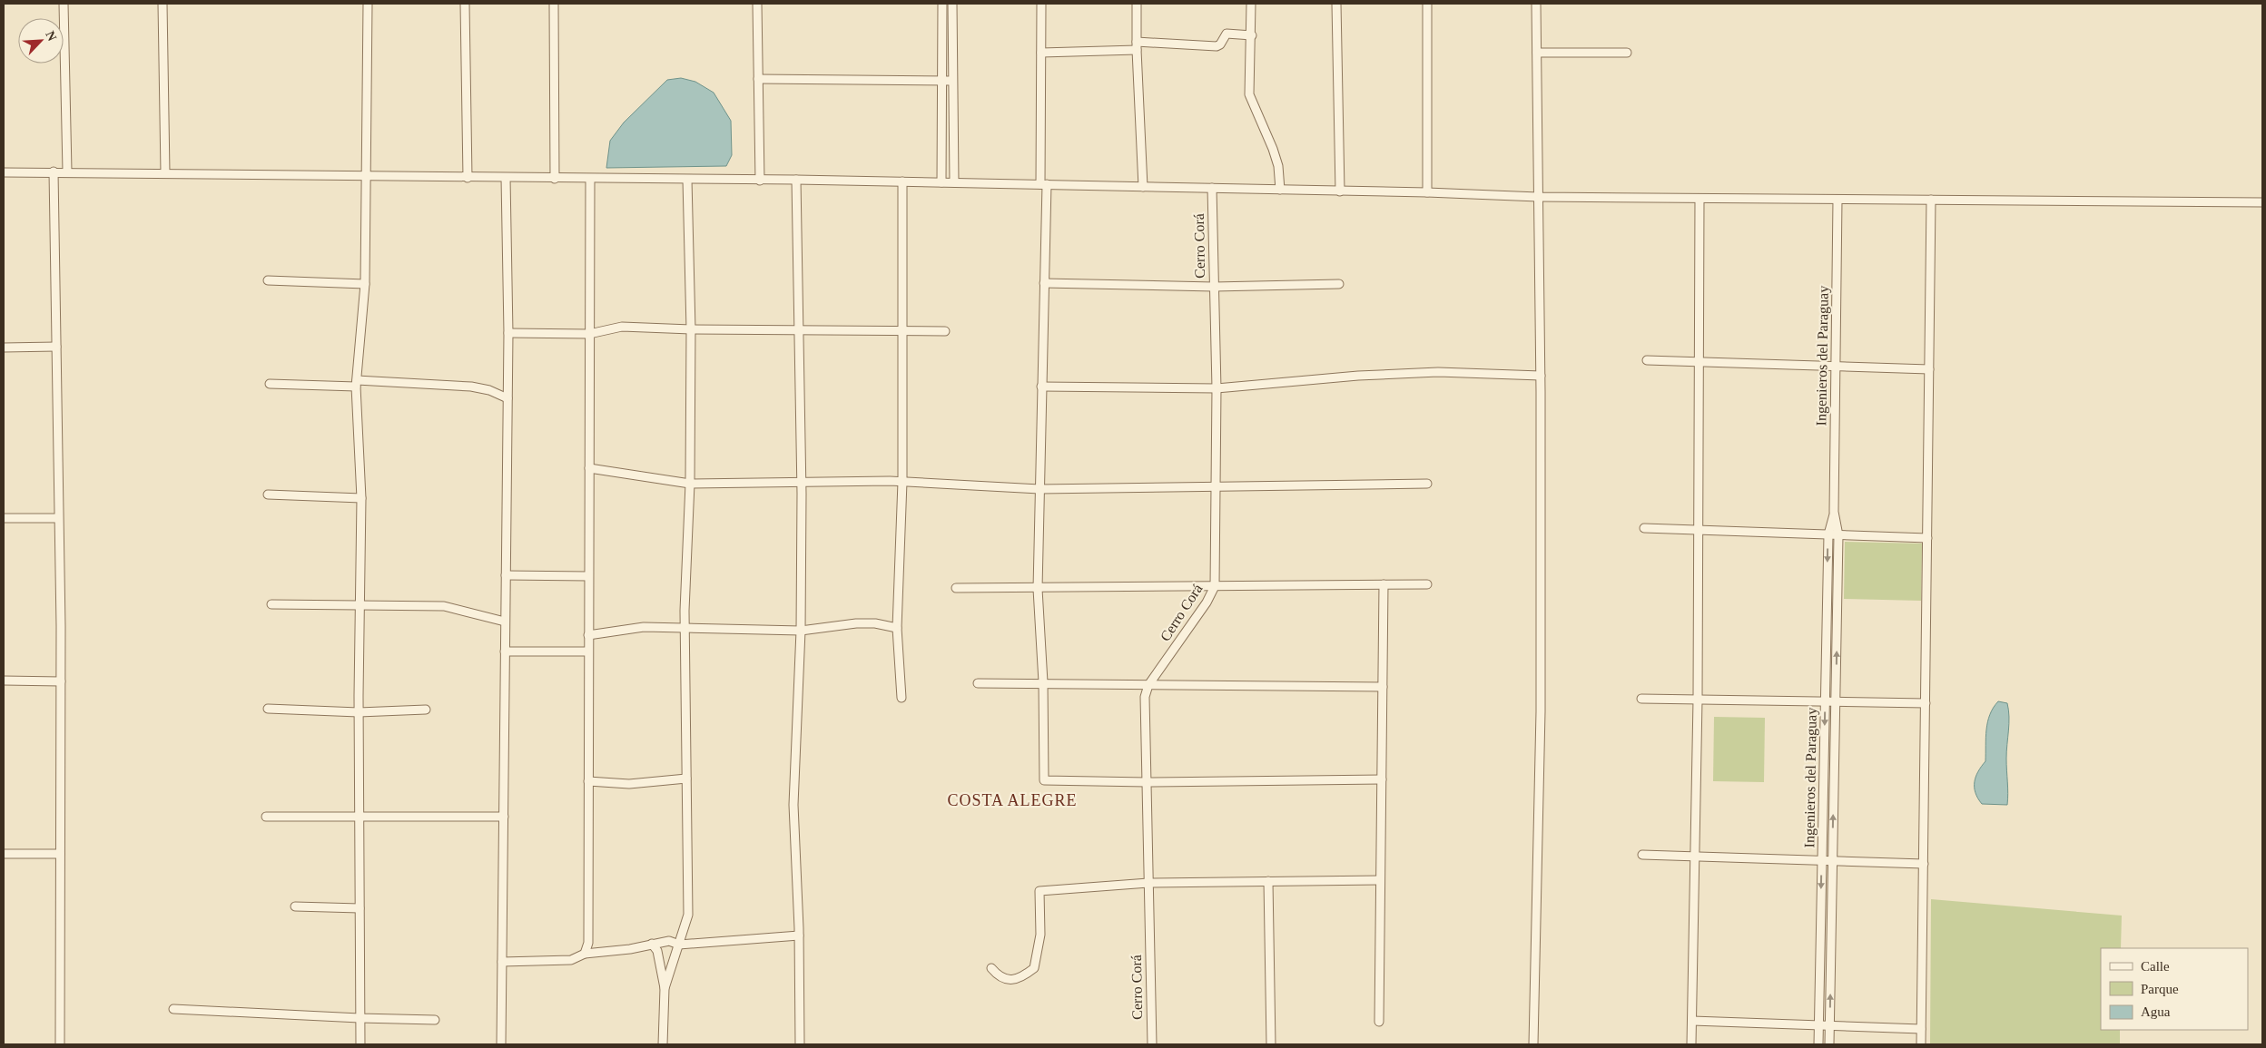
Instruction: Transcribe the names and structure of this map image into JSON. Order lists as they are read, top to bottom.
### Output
{
  "streets": {
    "street": ["Cerro Corá", "Ingenieros del Paraguay"]
  },
  "districts": ["COSTA ALEGRE"],
  "legend": ["Calle", "Parque", "Agua"],
  "north": "top right"
}
